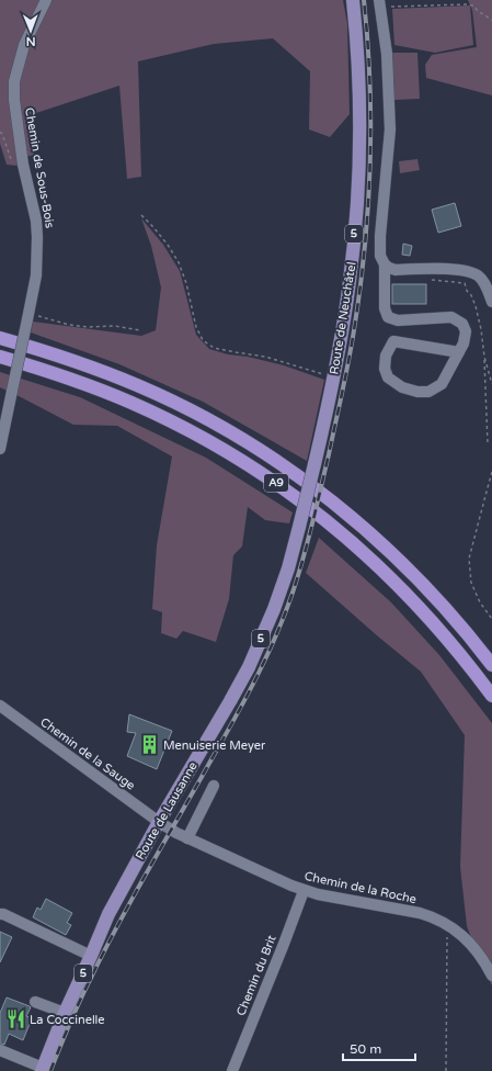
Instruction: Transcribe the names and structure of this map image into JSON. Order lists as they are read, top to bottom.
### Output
{
  "streets": {
    "highway": ["A9"],
    "main road": ["5", "Route de Neuchâtel", "Route de Lausanne"],
    "street": [
      "Chemin de Sous-Bois",
      "Chemin de la Sauge",
      "Chemin de la Roche",
      "Chemin du Brit"
    ]
  },
  "crossings": [
    ["Route de Neuchâtel", "Route de Lausanne"],
    ["Chemin de la Sauge", "Route de Lausanne"],
    ["Chemin de la Sauge", "Chemin de la Roche"],
    ["Route de Lausanne", "Chemin de la Roche"],
    ["Chemin de la Roche", "Chemin du Brit"]
  ],
  "places": {
    "building": ["Menuiserie Meyer"],
    "restaurant": ["La Coccinelle"]
  },
  "scale_bar": "50 m",
  "north": "bottom"
}
